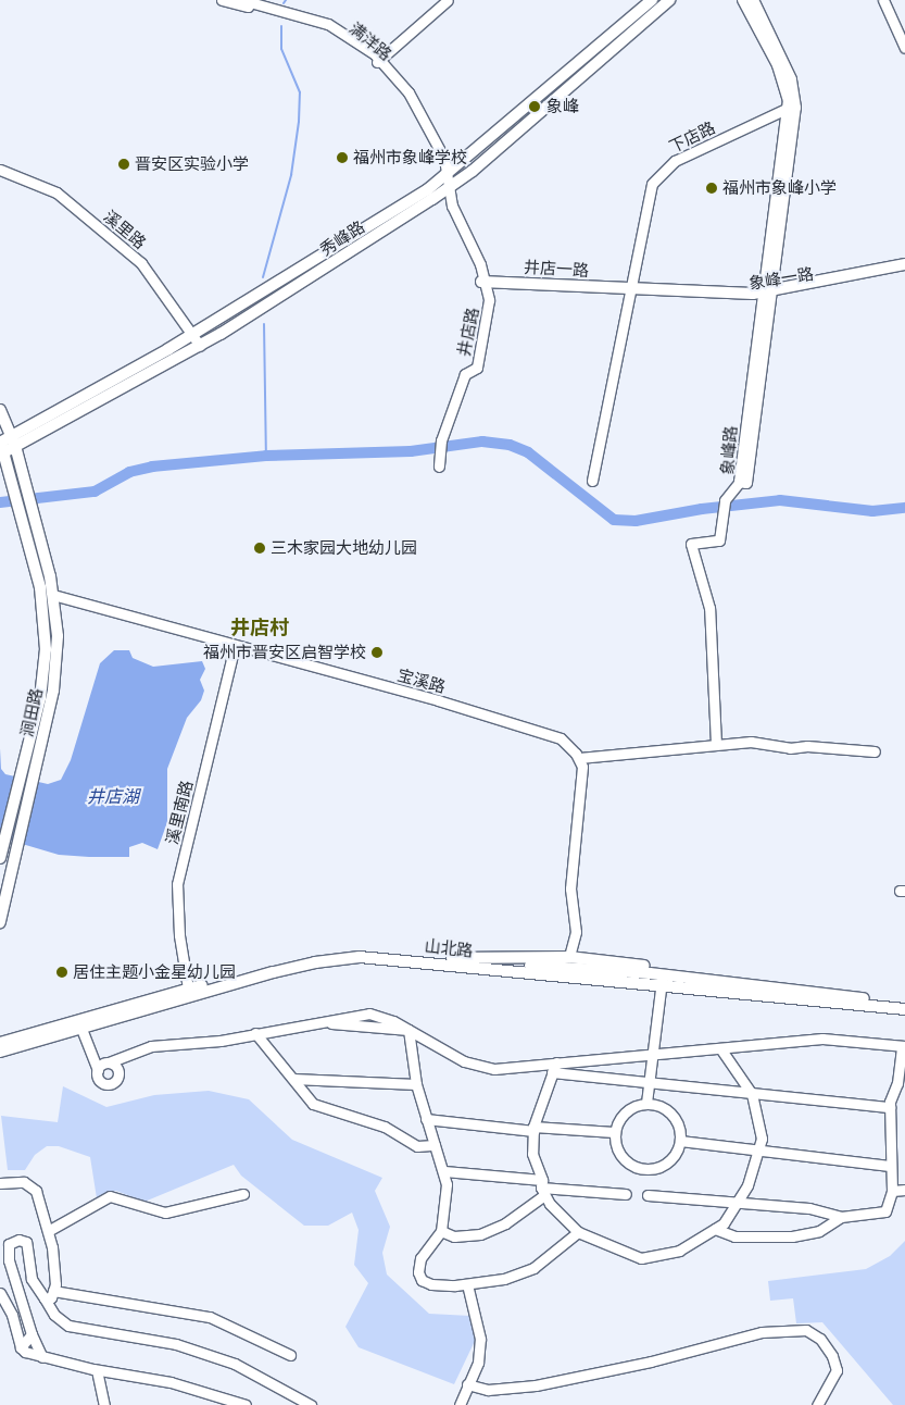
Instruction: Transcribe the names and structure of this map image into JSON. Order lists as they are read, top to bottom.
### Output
{
  "streets": {
    "main road": [
      "秀峰路",
      "井店一路",
      "象峰一路",
      "象峰路",
      "涧田路",
      "山北路"
    ],
    "street": [
      "满洋路",
      "下店路",
      "溪里路",
      "井店路",
      "宝溪路",
      "溪里南路"
    ]
  },
  "crossings": [
    ["满洋路", "秀峰路"],
    ["满洋路", "井店路"],
    ["下店路", "井店一路"],
    ["下店路", "象峰一路"],
    ["下店路", "象峰路"],
    ["溪里路", "秀峰路"],
    ["秀峰路", "井店路"],
    ["秀峰路", "涧田路"],
    ["井店一路", "象峰一路"],
    ["井店一路", "井店路"],
    ["象峰一路", "象峰路"],
    ["宝溪路", "涧田路"],
    ["宝溪路", "溪里南路"],
    ["溪里南路", "山北路"]
  ],
  "districts": ["井店村"],
  "water": ["井店湖"],
  "places": [
    "象峰",
    "福州市象峰学校",
    "晋安区实验小学",
    "福州市象峰小学",
    "三木家园大地幼儿园",
    "福州市晋安区启智学校",
    "居住主题小金星幼儿园"
  ]
}
